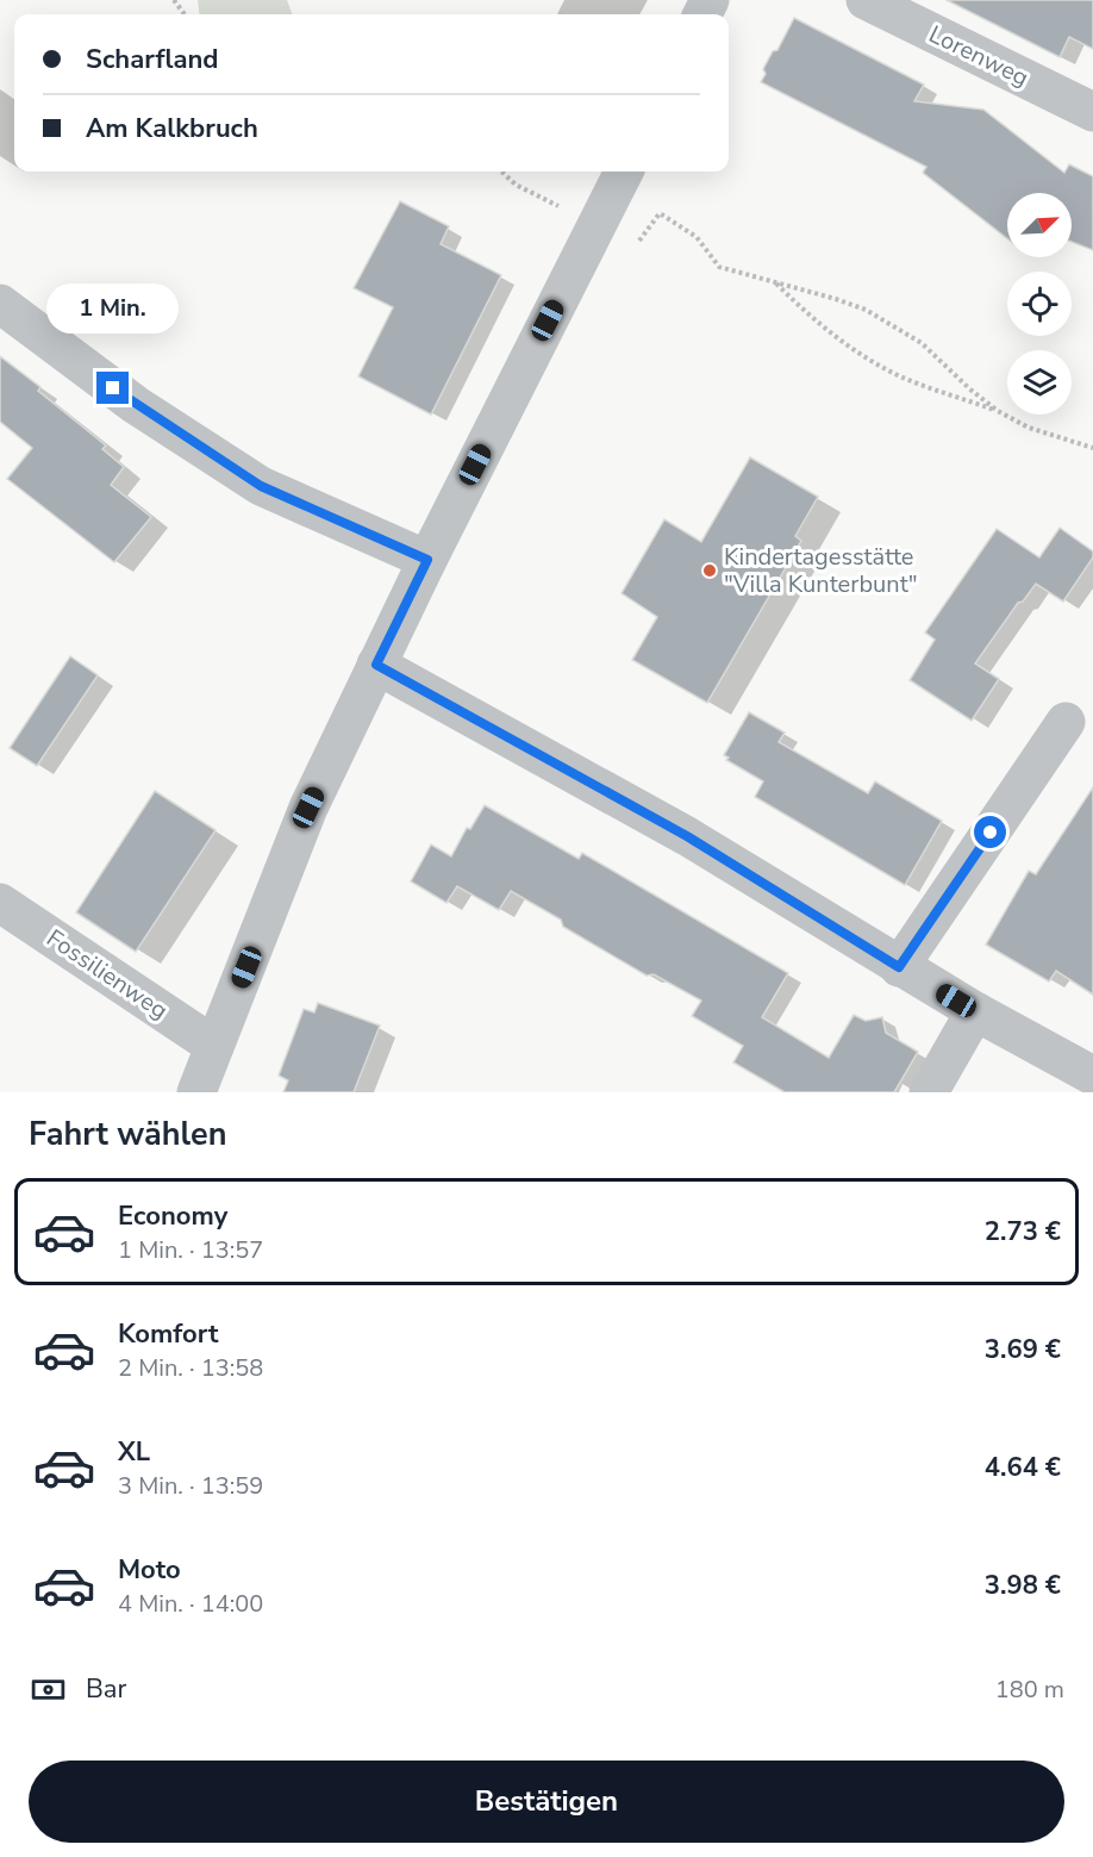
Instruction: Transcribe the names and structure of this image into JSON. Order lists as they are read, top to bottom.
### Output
{
  "streets": {
    "street": ["Lorenweg", "Fossilienweg"]
  },
  "places": ["Kindertagesstätte \"Villa Kunterbunt\""],
  "north": "top right",
  "page": {
    "banner": ["Scharfland", "Am Kalkbruch"],
    "bubble": "1 Min.",
    "heading": "Fahrt wählen",
    "list": [
      {
        "name": "Economy",
        "note": "1 Min. · 13:57",
        "value": "2.73 €"
      },
      {
        "name": "Komfort",
        "note": "2 Min. · 13:58",
        "value": "3.69 €"
      },
      {
        "name": "XL",
        "note": "3 Min. · 13:59",
        "value": "4.64 €"
      },
      {
        "name": "Moto",
        "note": "4 Min. · 14:00",
        "value": "3.98 €"
      }
    ],
    "pay": ["Bar", "180 m"],
    "buttons": "Bestätigen"
  }
}
